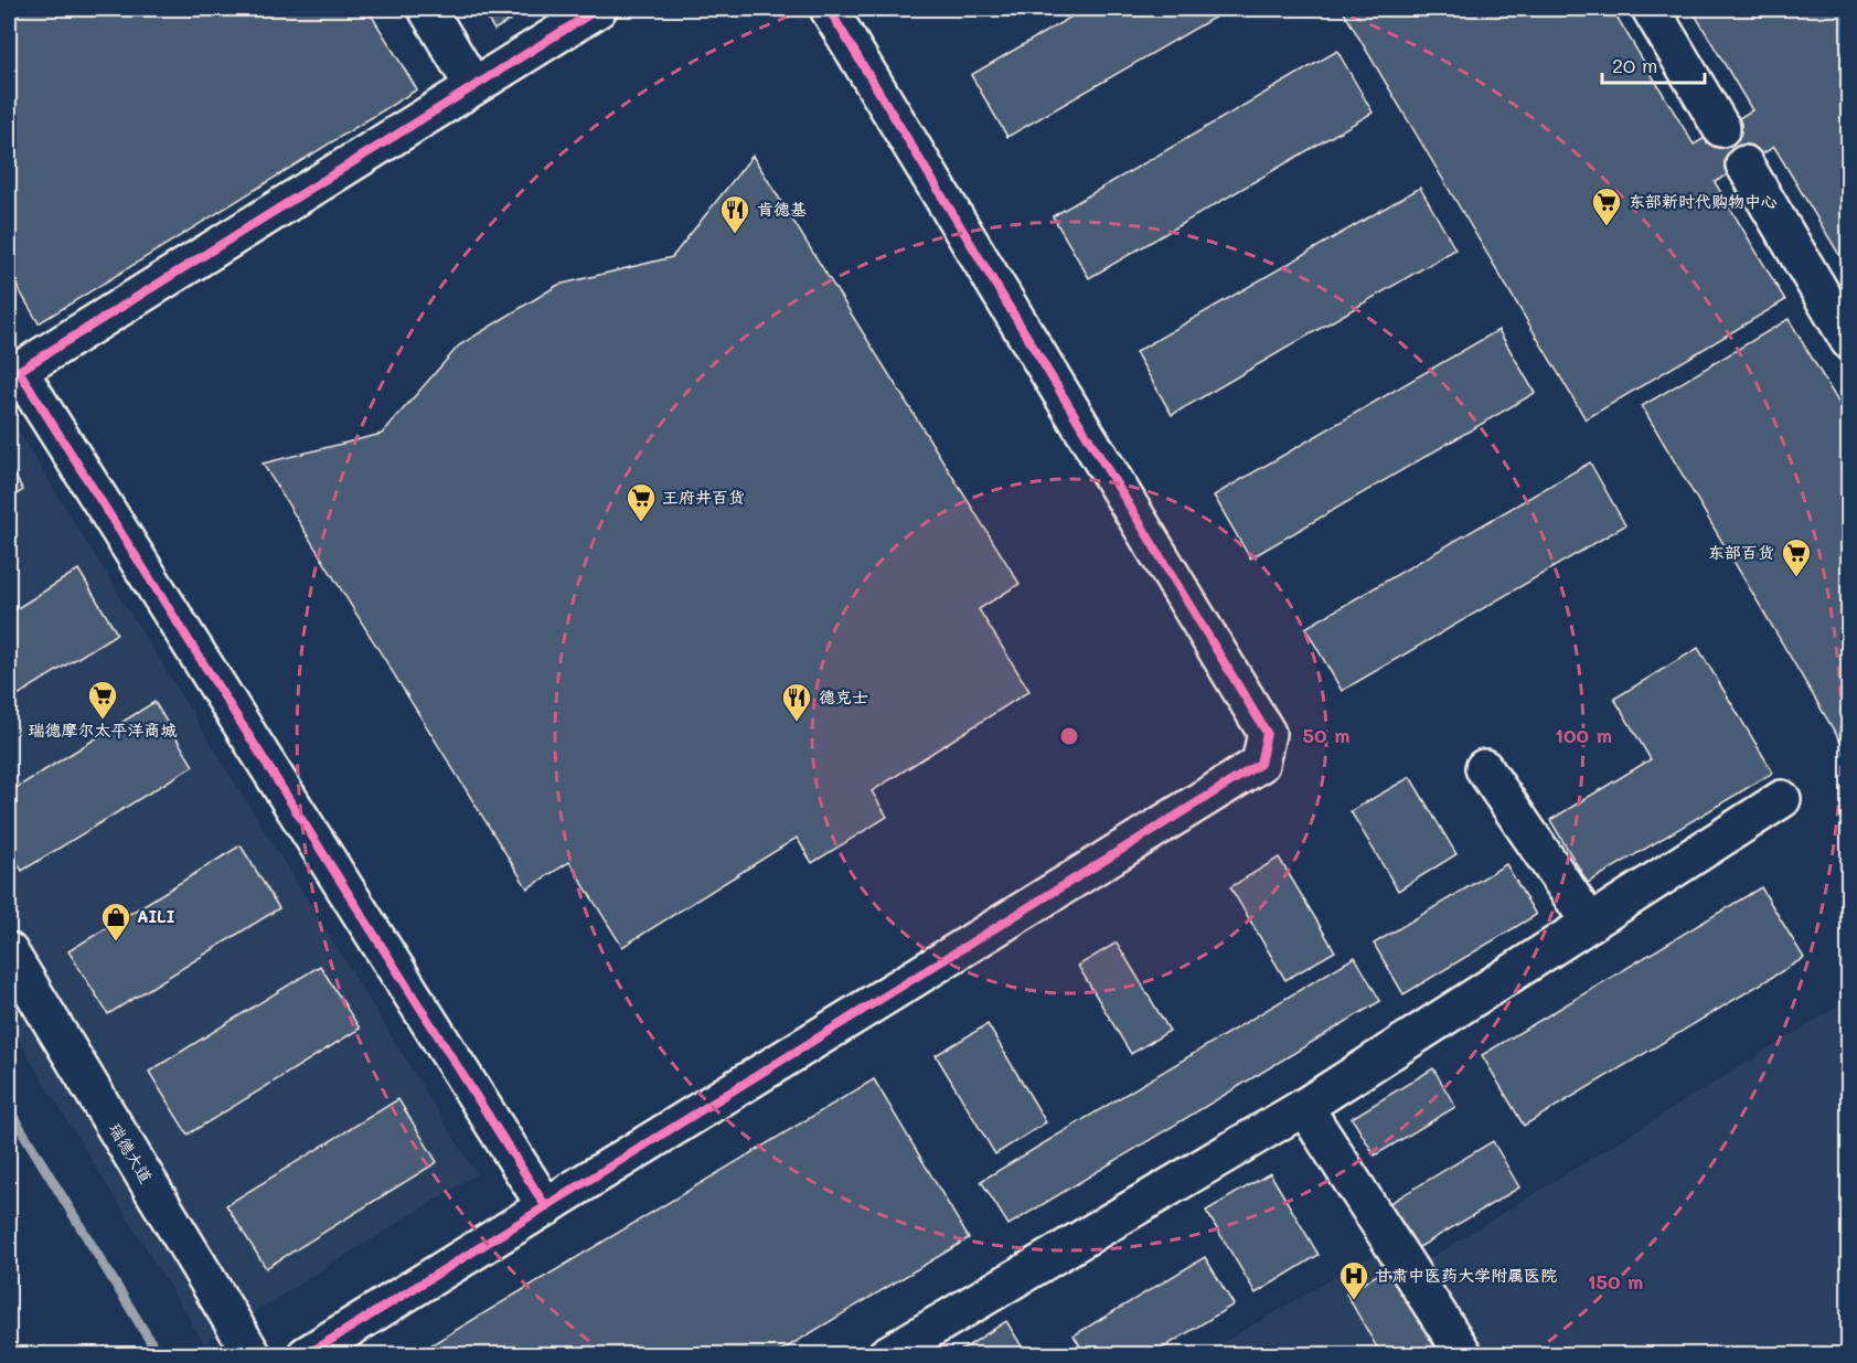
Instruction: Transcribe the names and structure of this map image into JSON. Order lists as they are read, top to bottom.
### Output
{
  "streets": {
    "street": ["瑞德大道"]
  },
  "places": {
    "supermarket": [
      "东部新时代购物中心",
      "王府井百货",
      "东部百货",
      "瑞德摩尔太平洋商城"
    ],
    "restaurant": ["肯德基", "德克士"],
    "shop": ["AILI"],
    "hospital": ["甘肃中医药大学附属医院"]
  },
  "scale_bar": "20 m",
  "rings": ["50 m", "100 m", "150 m"]
}
